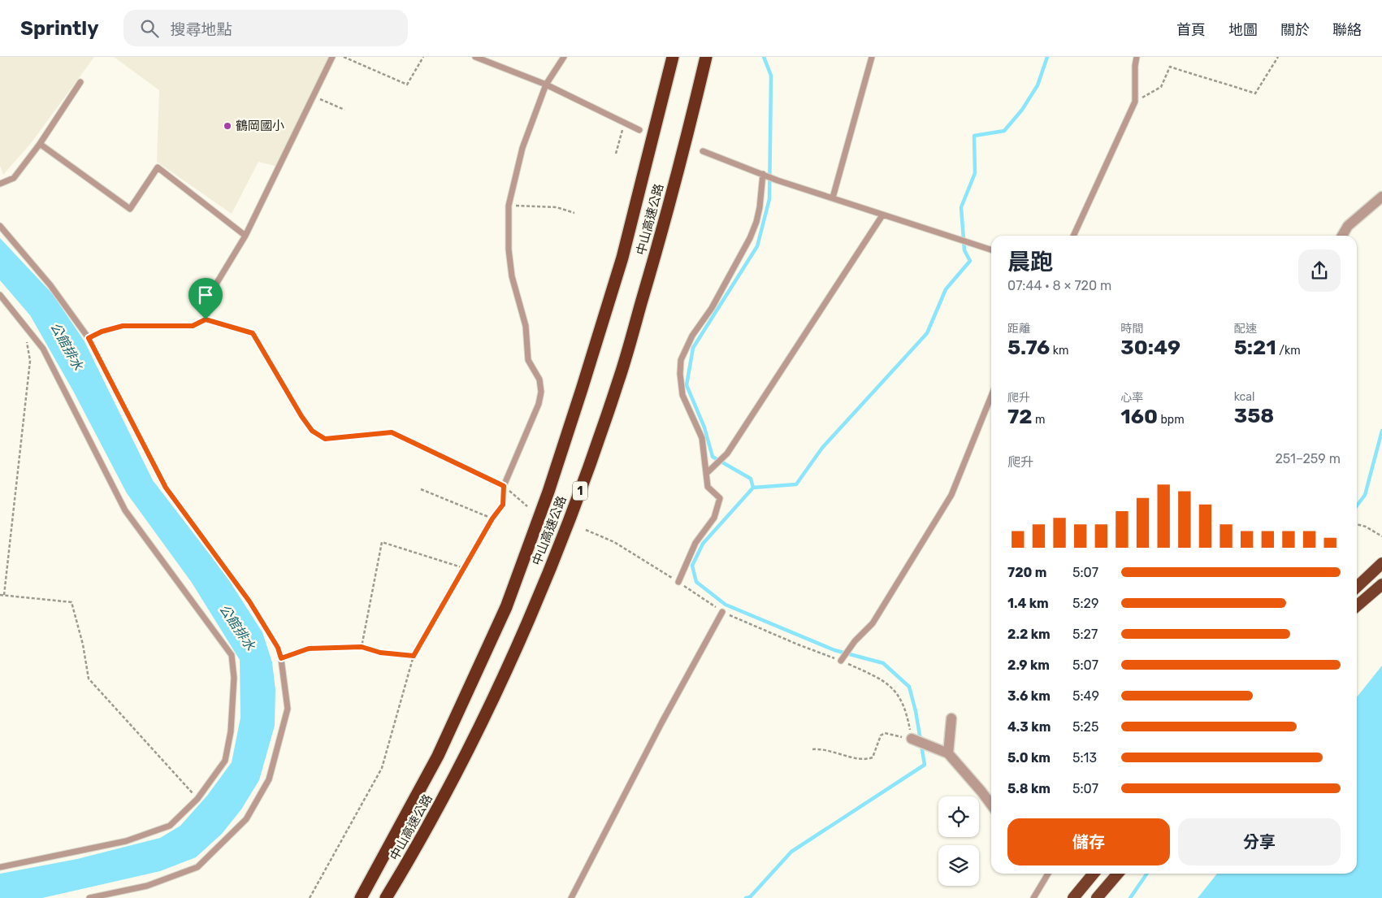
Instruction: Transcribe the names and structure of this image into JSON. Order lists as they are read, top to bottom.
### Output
{
  "streets": {
    "highway": ["中山高速公路", "1"]
  },
  "water": ["公館排水"],
  "places": ["鶴岡國小"],
  "page": {
    "header": "Sprintly",
    "search": "搜尋地點",
    "nav": [
      "首頁",
      "地圖",
      "關於",
      "聯絡"
    ],
    "heading": ["晨跑", "07:44 · 8 × 720 m"],
    "stats": [
      ["距離", "5.76 km"],
      ["時間", "30:49"],
      ["配速", "5:21 /km"],
      ["爬升", "72 m"],
      ["心率", "160 bpm"],
      ["kcal", "358"]
    ],
    "chart": ["爬升", "251–259 m"],
    "list": [
      {
        "name": "720 m",
        "note": "5:07"
      },
      {
        "name": "1.4 km",
        "note": "5:29"
      },
      {
        "name": "2.2 km",
        "note": "5:27"
      },
      {
        "name": "2.9 km",
        "note": "5:07"
      },
      {
        "name": "3.6 km",
        "note": "5:49"
      },
      {
        "name": "4.3 km",
        "note": "5:25"
      },
      {
        "name": "5.0 km",
        "note": "5:13"
      },
      {
        "name": "5.8 km",
        "note": "5:07"
      }
    ],
    "buttons": ["儲存", "分享"]
  }
}
